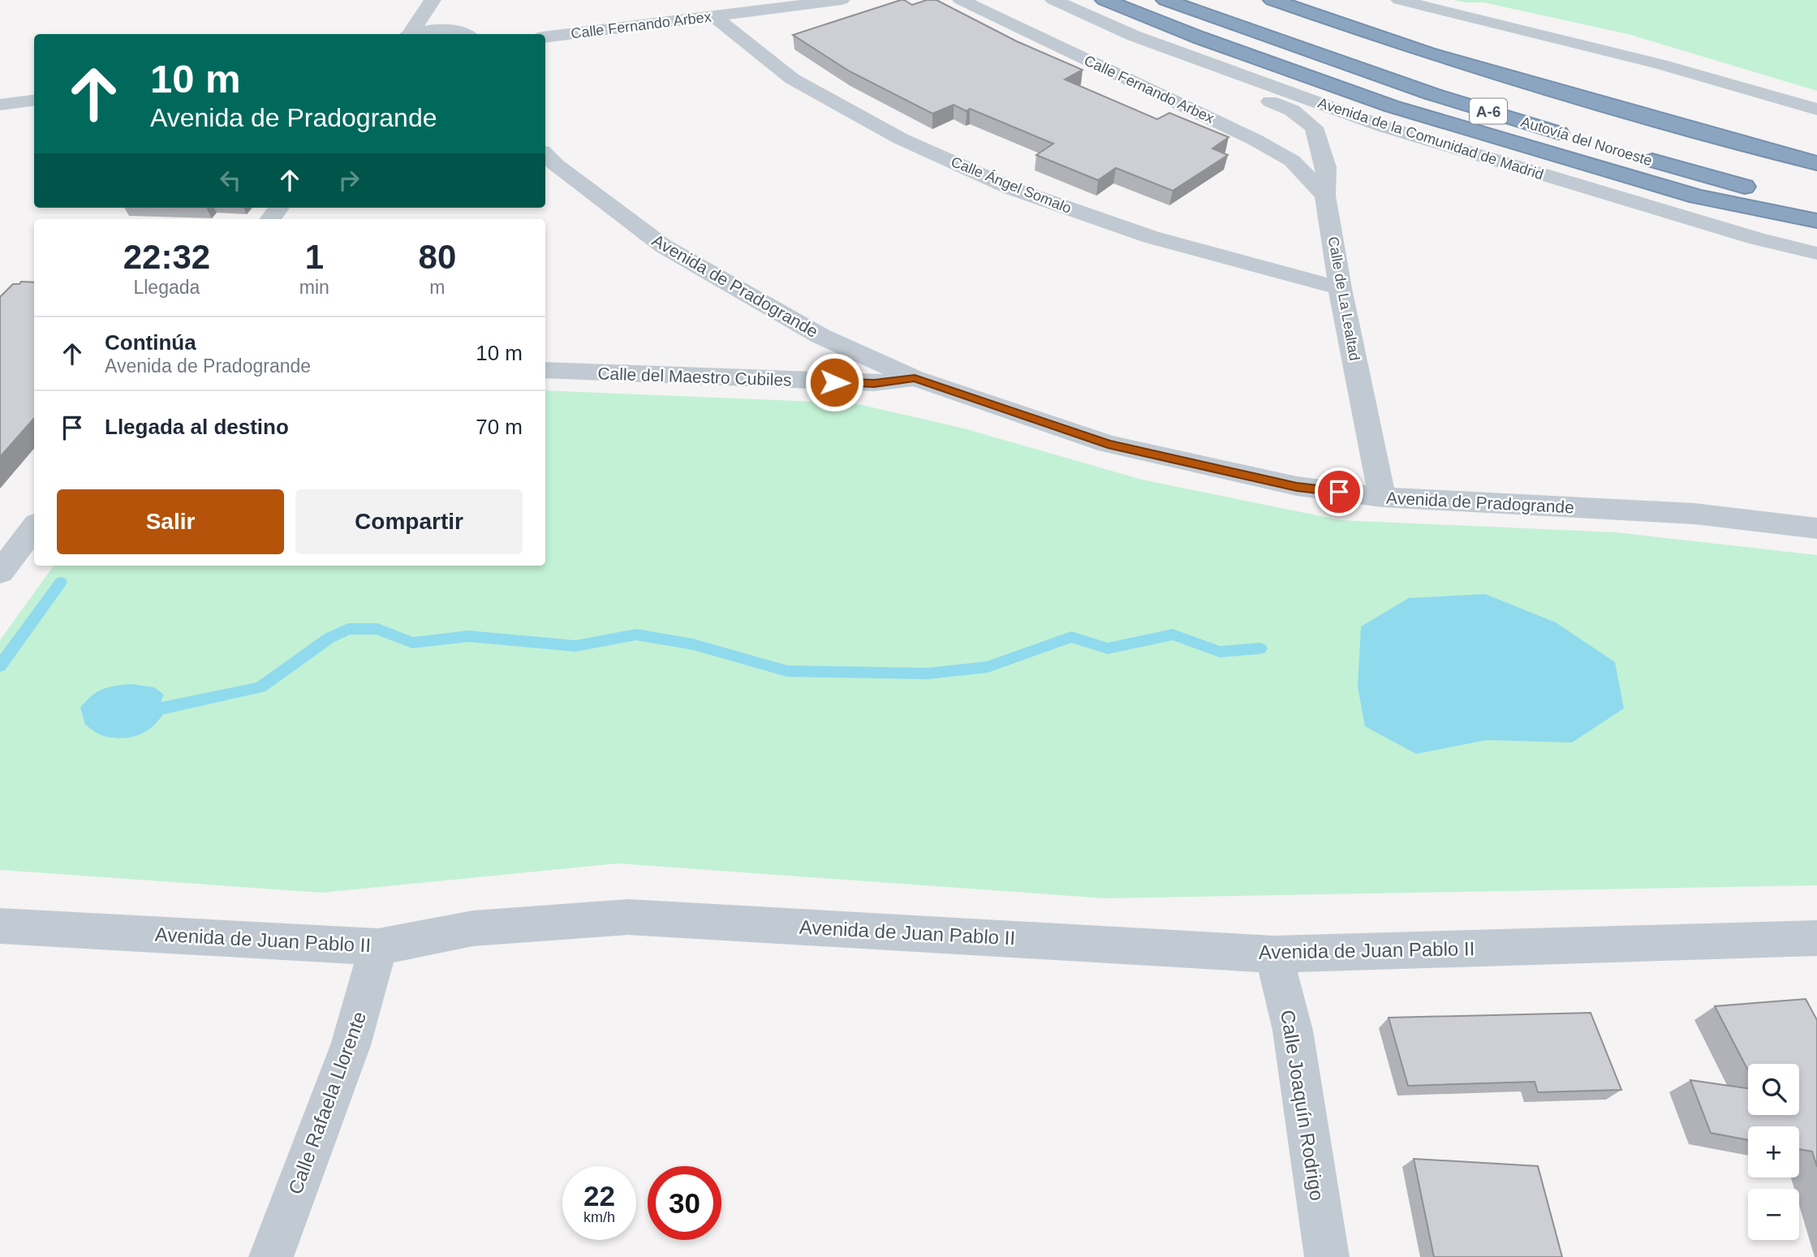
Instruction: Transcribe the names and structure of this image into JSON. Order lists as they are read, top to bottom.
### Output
{
  "streets": {
    "highway": ["A-6", "Autovía del Noroeste"],
    "street": [
      "Calle Fernando Arbex",
      "Avenida de la Comunidad de Madrid",
      "Calle Ángel Somalo",
      "Avenida de Pradogrande",
      "Calle de La Lealtad",
      "Calle del Maestro Cubiles",
      "Avenida de Juan Pablo II",
      "Calle Rafaela Llorente",
      "Calle Joaquín Rodrigo"
    ]
  },
  "crossings": [
    ["Calle Fernando Arbex", "Calle Ángel Somalo"],
    ["Calle Fernando Arbex", "Calle de La Lealtad"],
    ["Avenida de la Comunidad de Madrid", "Calle de La Lealtad"],
    ["Calle Ángel Somalo", "Calle de La Lealtad"],
    ["Avenida de Pradogrande", "Calle de La Lealtad"],
    ["Avenida de Pradogrande", "Calle del Maestro Cubiles"],
    ["Avenida de Juan Pablo II", "Calle Rafaela Llorente"],
    ["Avenida de Juan Pablo II", "Calle Joaquín Rodrigo"]
  ],
  "page": {
    "turn": ["10 m", "Avenida de Pradogrande"],
    "eta": [
      "22:32",
      "Llegada",
      "1",
      "min",
      "80",
      "m"
    ],
    "list": [
      {
        "name": "Continúa",
        "note": "Avenida de Pradogrande",
        "value": "10 m"
      },
      {
        "name": "Llegada al destino",
        "value": "70 m"
      }
    ],
    "buttons": ["Salir", "Compartir"],
    "map_buttons": ["+", "−"],
    "speed": "22 km/h",
    "limit": "30"
  }
}
